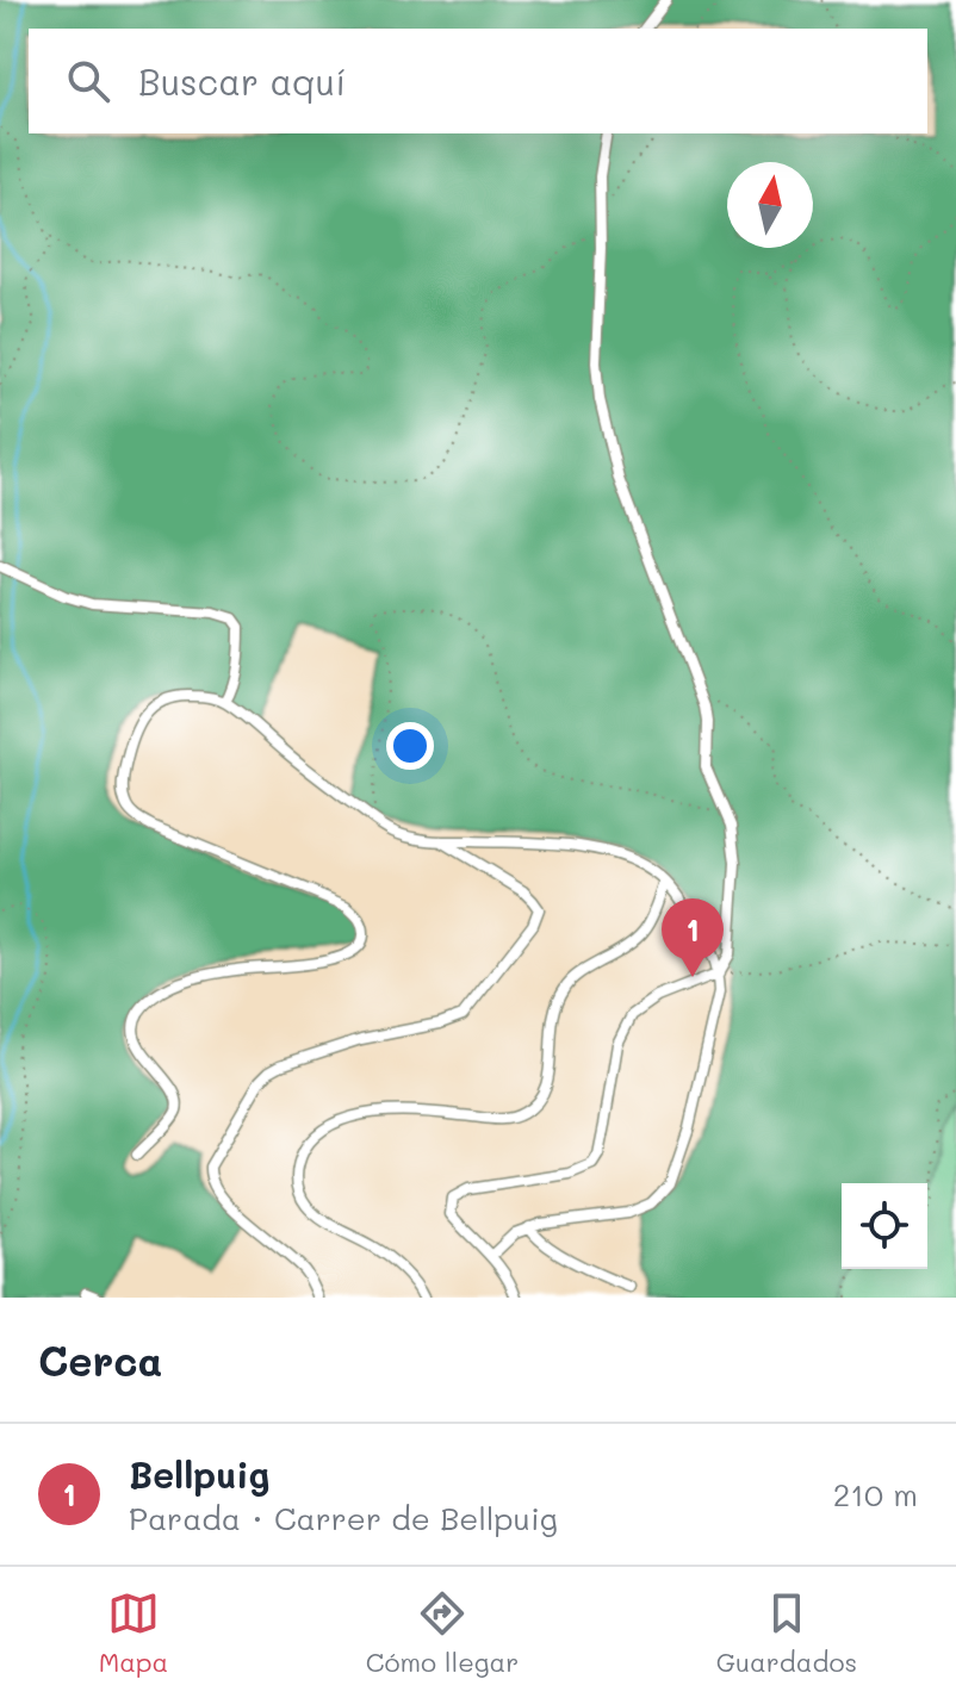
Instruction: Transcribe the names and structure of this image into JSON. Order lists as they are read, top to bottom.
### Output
{
  "north": "top",
  "page": {
    "search": "Buscar aquí",
    "pins": "1",
    "heading": "Cerca",
    "list": [
      {
        "mark": "1",
        "name": "Bellpuig",
        "note": "Parada · Carrer de Bellpuig",
        "value": "210 m"
      }
    ],
    "nav": ["Mapa", "Cómo llegar", "Guardados"]
  }
}
